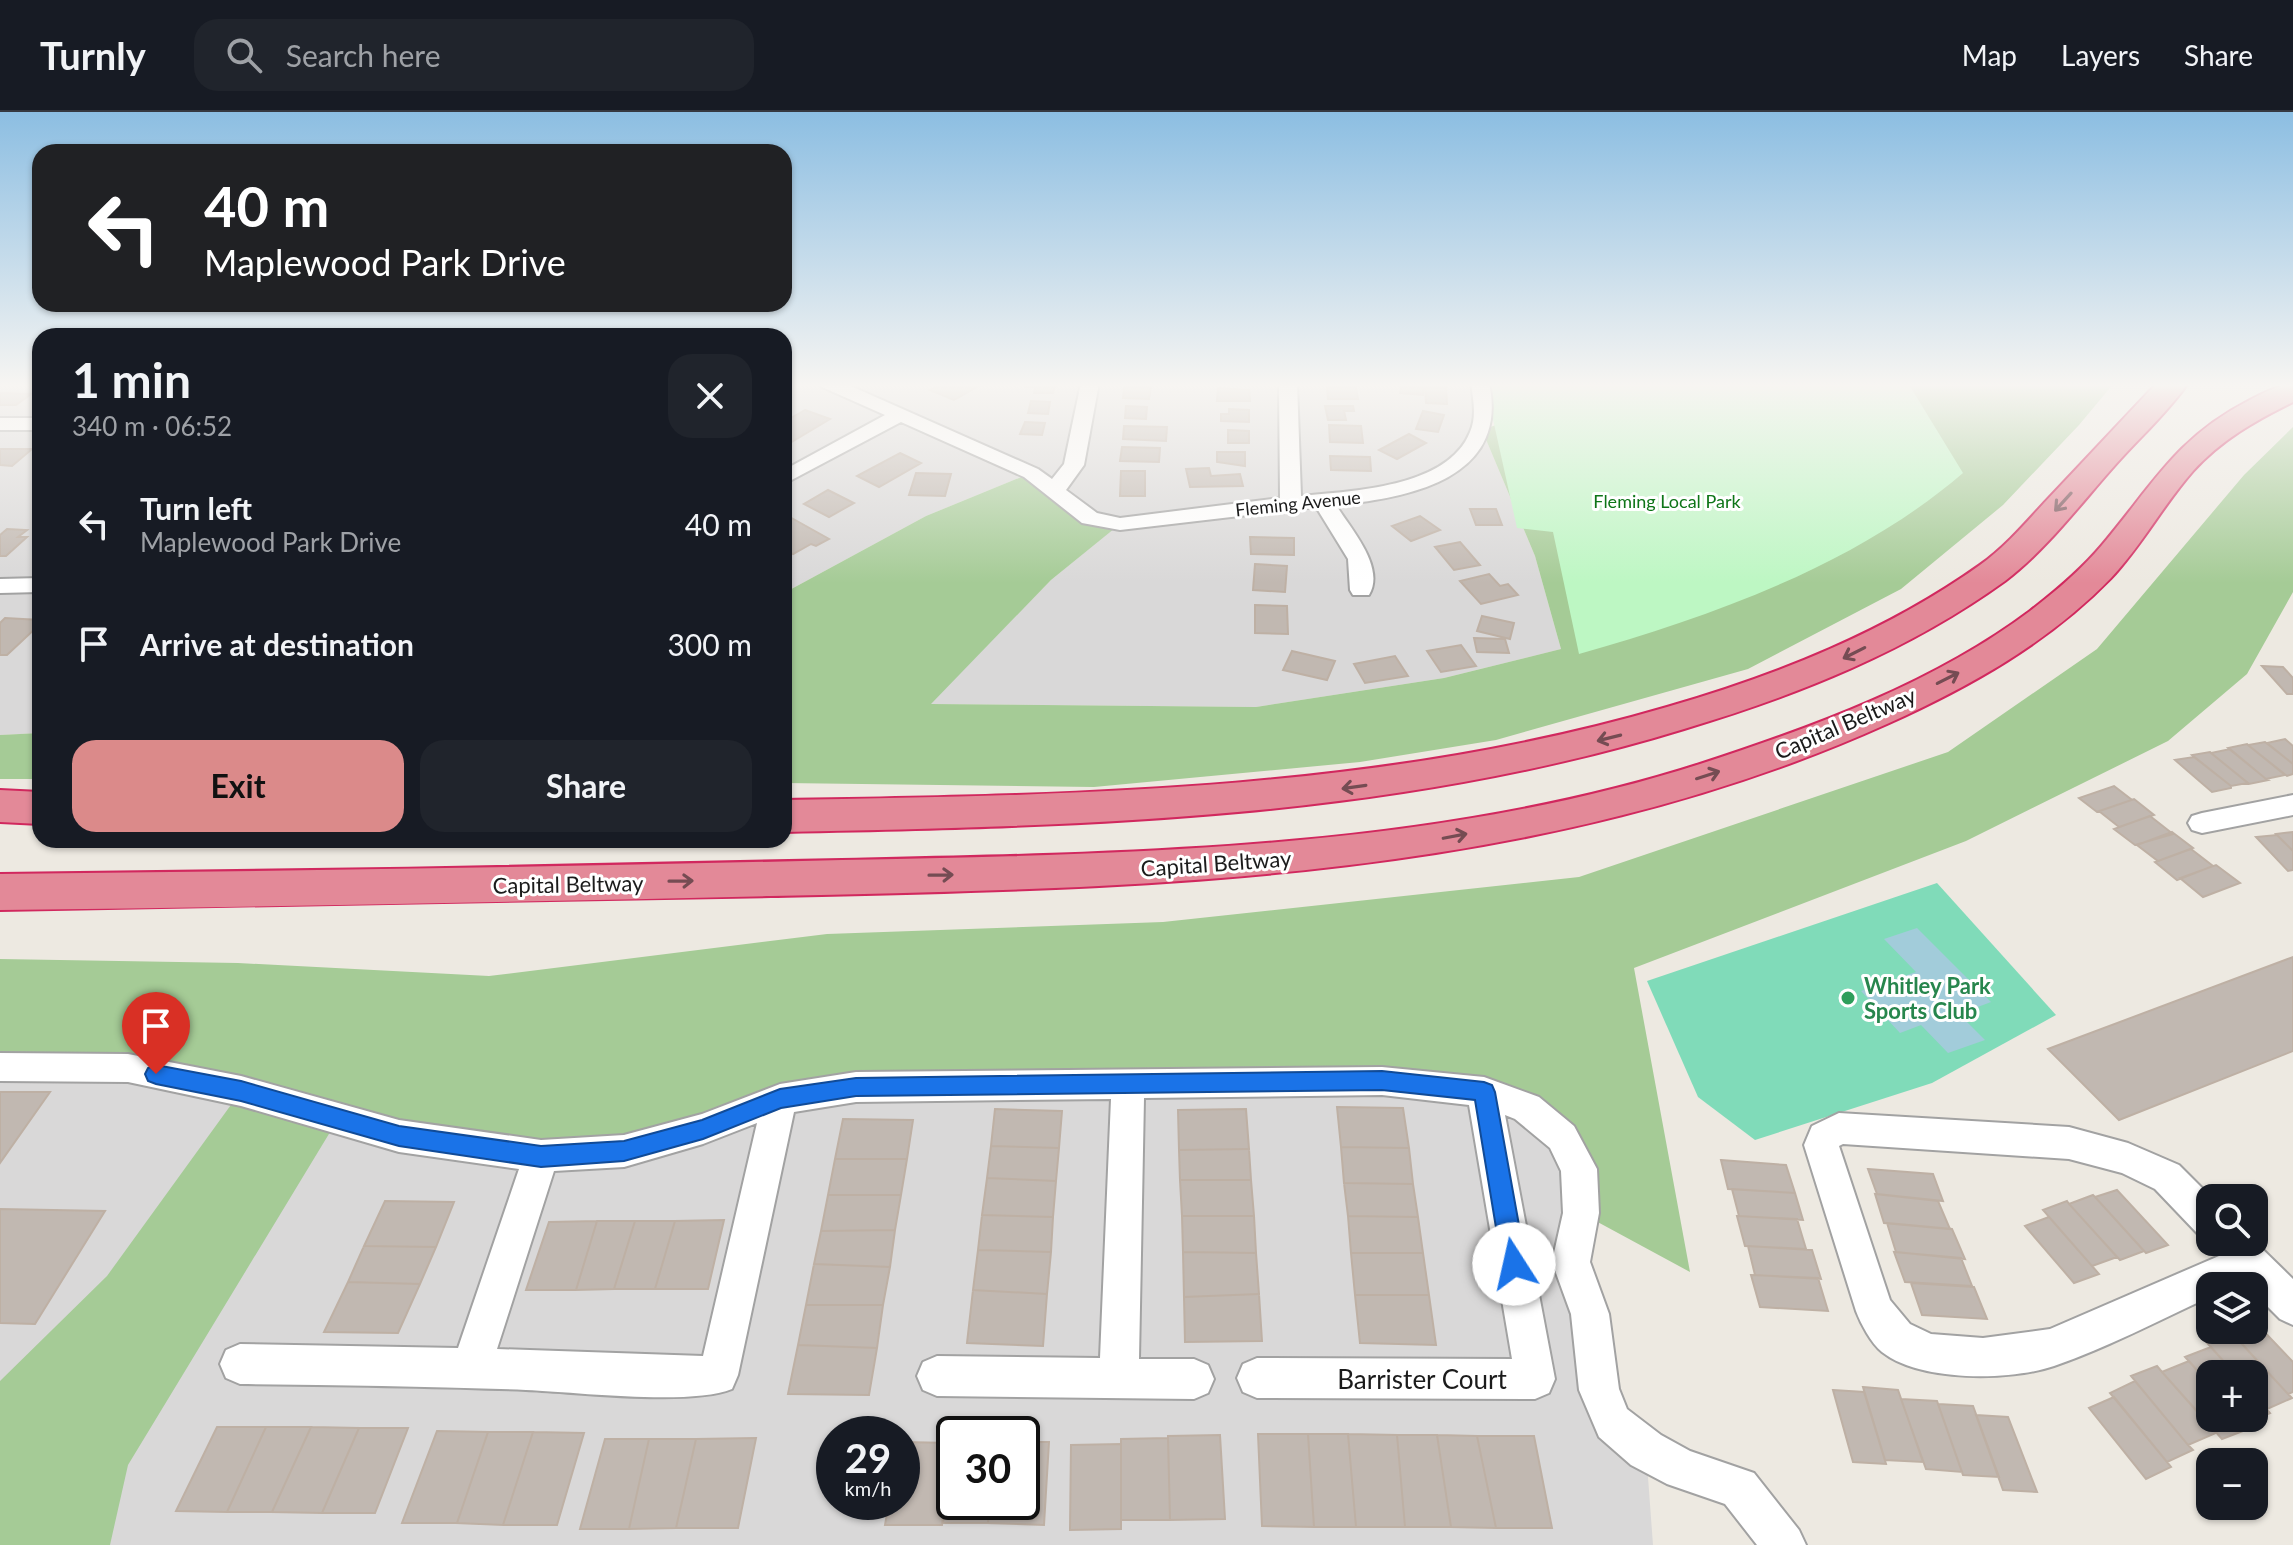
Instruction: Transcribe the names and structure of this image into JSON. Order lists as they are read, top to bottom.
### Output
{
  "streets": {
    "highway": ["Capital Beltway"],
    "street": ["Fleming Avenue", "Barrister Court"]
  },
  "parks": ["Fleming Local Park"],
  "places": ["Whitley Park Sports Club"],
  "page": {
    "header": "Turnly",
    "search": "Search here",
    "nav": ["Map", "Layers", "Share"],
    "turn": ["40 m", "Maplewood Park Drive"],
    "heading": ["1 min", "340 m · 06:52"],
    "list": [
      {
        "name": "Turn left",
        "note": "Maplewood Park Drive",
        "value": "40 m"
      },
      {
        "name": "Arrive at destination",
        "value": "300 m"
      }
    ],
    "buttons": ["Exit", "Share"],
    "map_buttons": ["+", "−"],
    "speed": "29 km/h",
    "limit": "30"
  }
}
